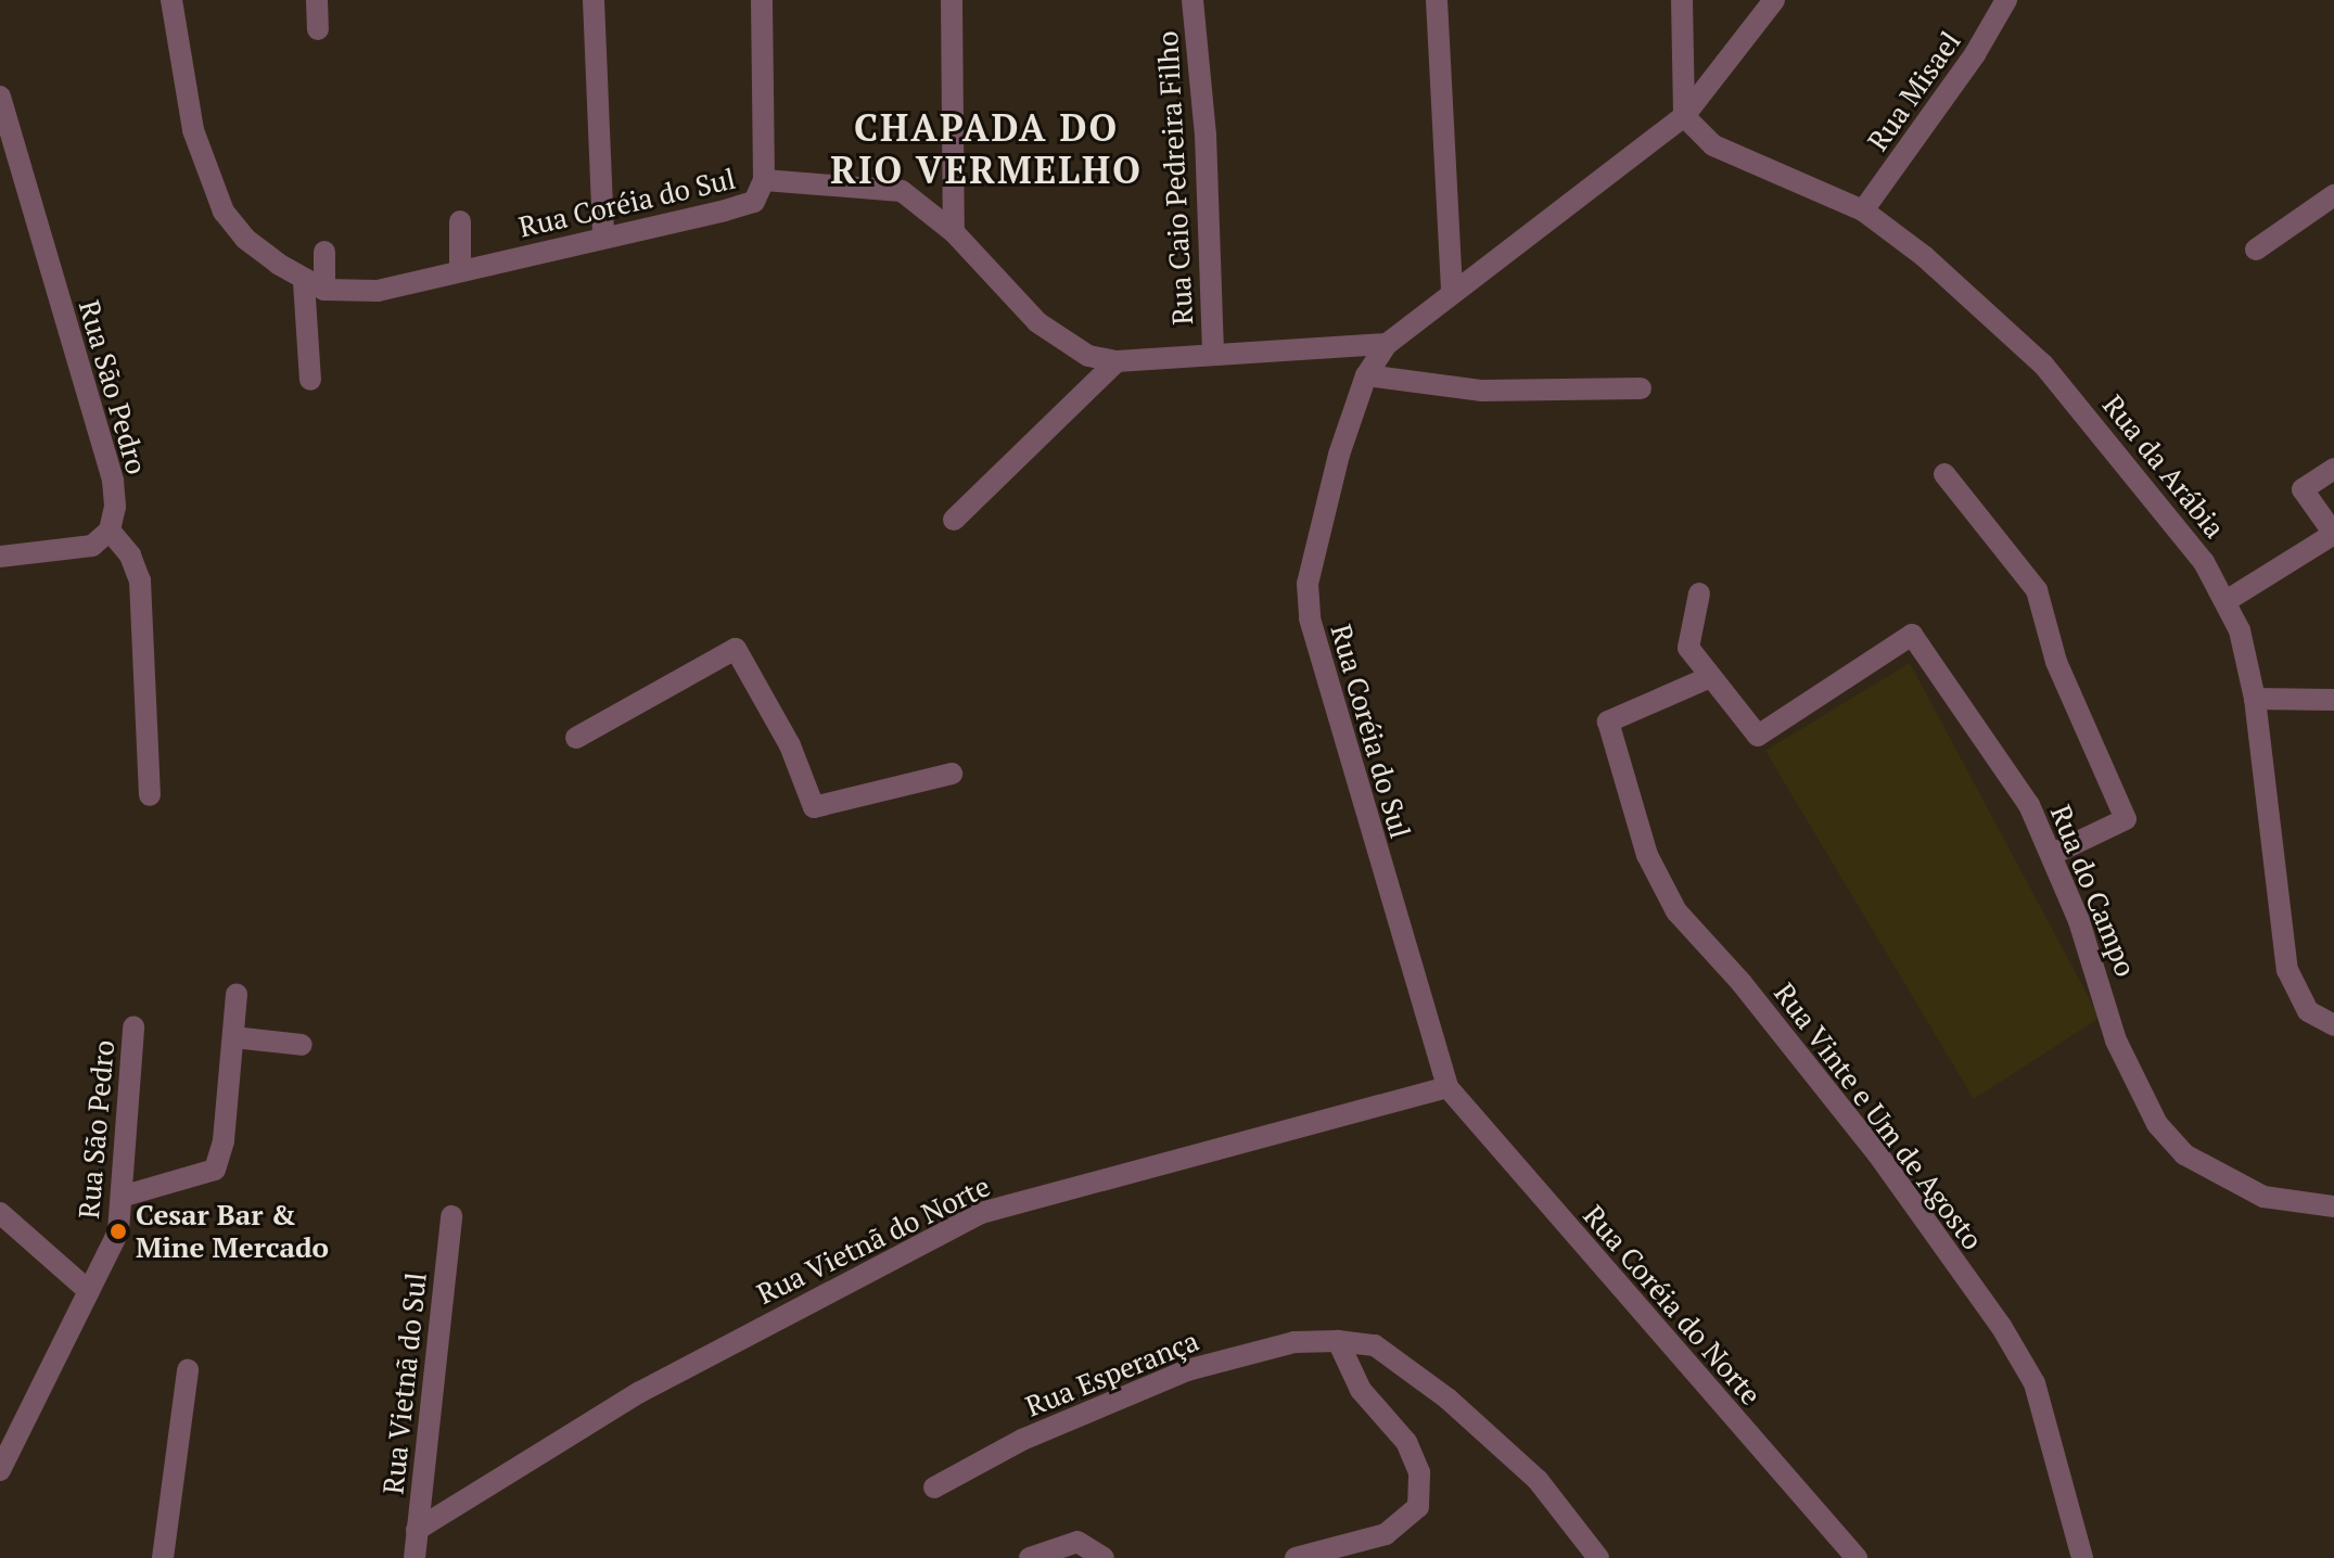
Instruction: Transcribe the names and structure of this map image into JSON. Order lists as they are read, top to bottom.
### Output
{
  "streets": {
    "street": [
      "Rua Misael",
      "Rua Caio Pedreira Filho",
      "Rua Coréia do Sul",
      "Rua São Pedro",
      "Rua da Arábia",
      "Rua do Campo",
      "Rua Vinte e Um de Agosto",
      "Rua Vietnã do Norte",
      "Rua Coréia do Norte",
      "Rua Esperança",
      "Rua Vietnã do Sul"
    ]
  },
  "crossings": [
    ["Rua Misael", "Rua da Arábia"],
    ["Rua Caio Pedreira Filho", "Rua Coréia do Sul"],
    ["Rua Coréia do Sul", "Rua da Arábia"],
    ["Rua Coréia do Sul", "Rua Vietnã do Norte"],
    ["Rua Coréia do Sul", "Rua Coréia do Norte"],
    ["Rua do Campo", "Rua Vinte e Um de Agosto"],
    ["Rua Vietnã do Norte", "Rua Coréia do Norte"],
    ["Rua Vietnã do Norte", "Rua Vietnã do Sul"]
  ],
  "districts": ["CHAPADA DO RIO VERMELHO"],
  "places": ["Cesar Bar & Mine Mercado"]
}
